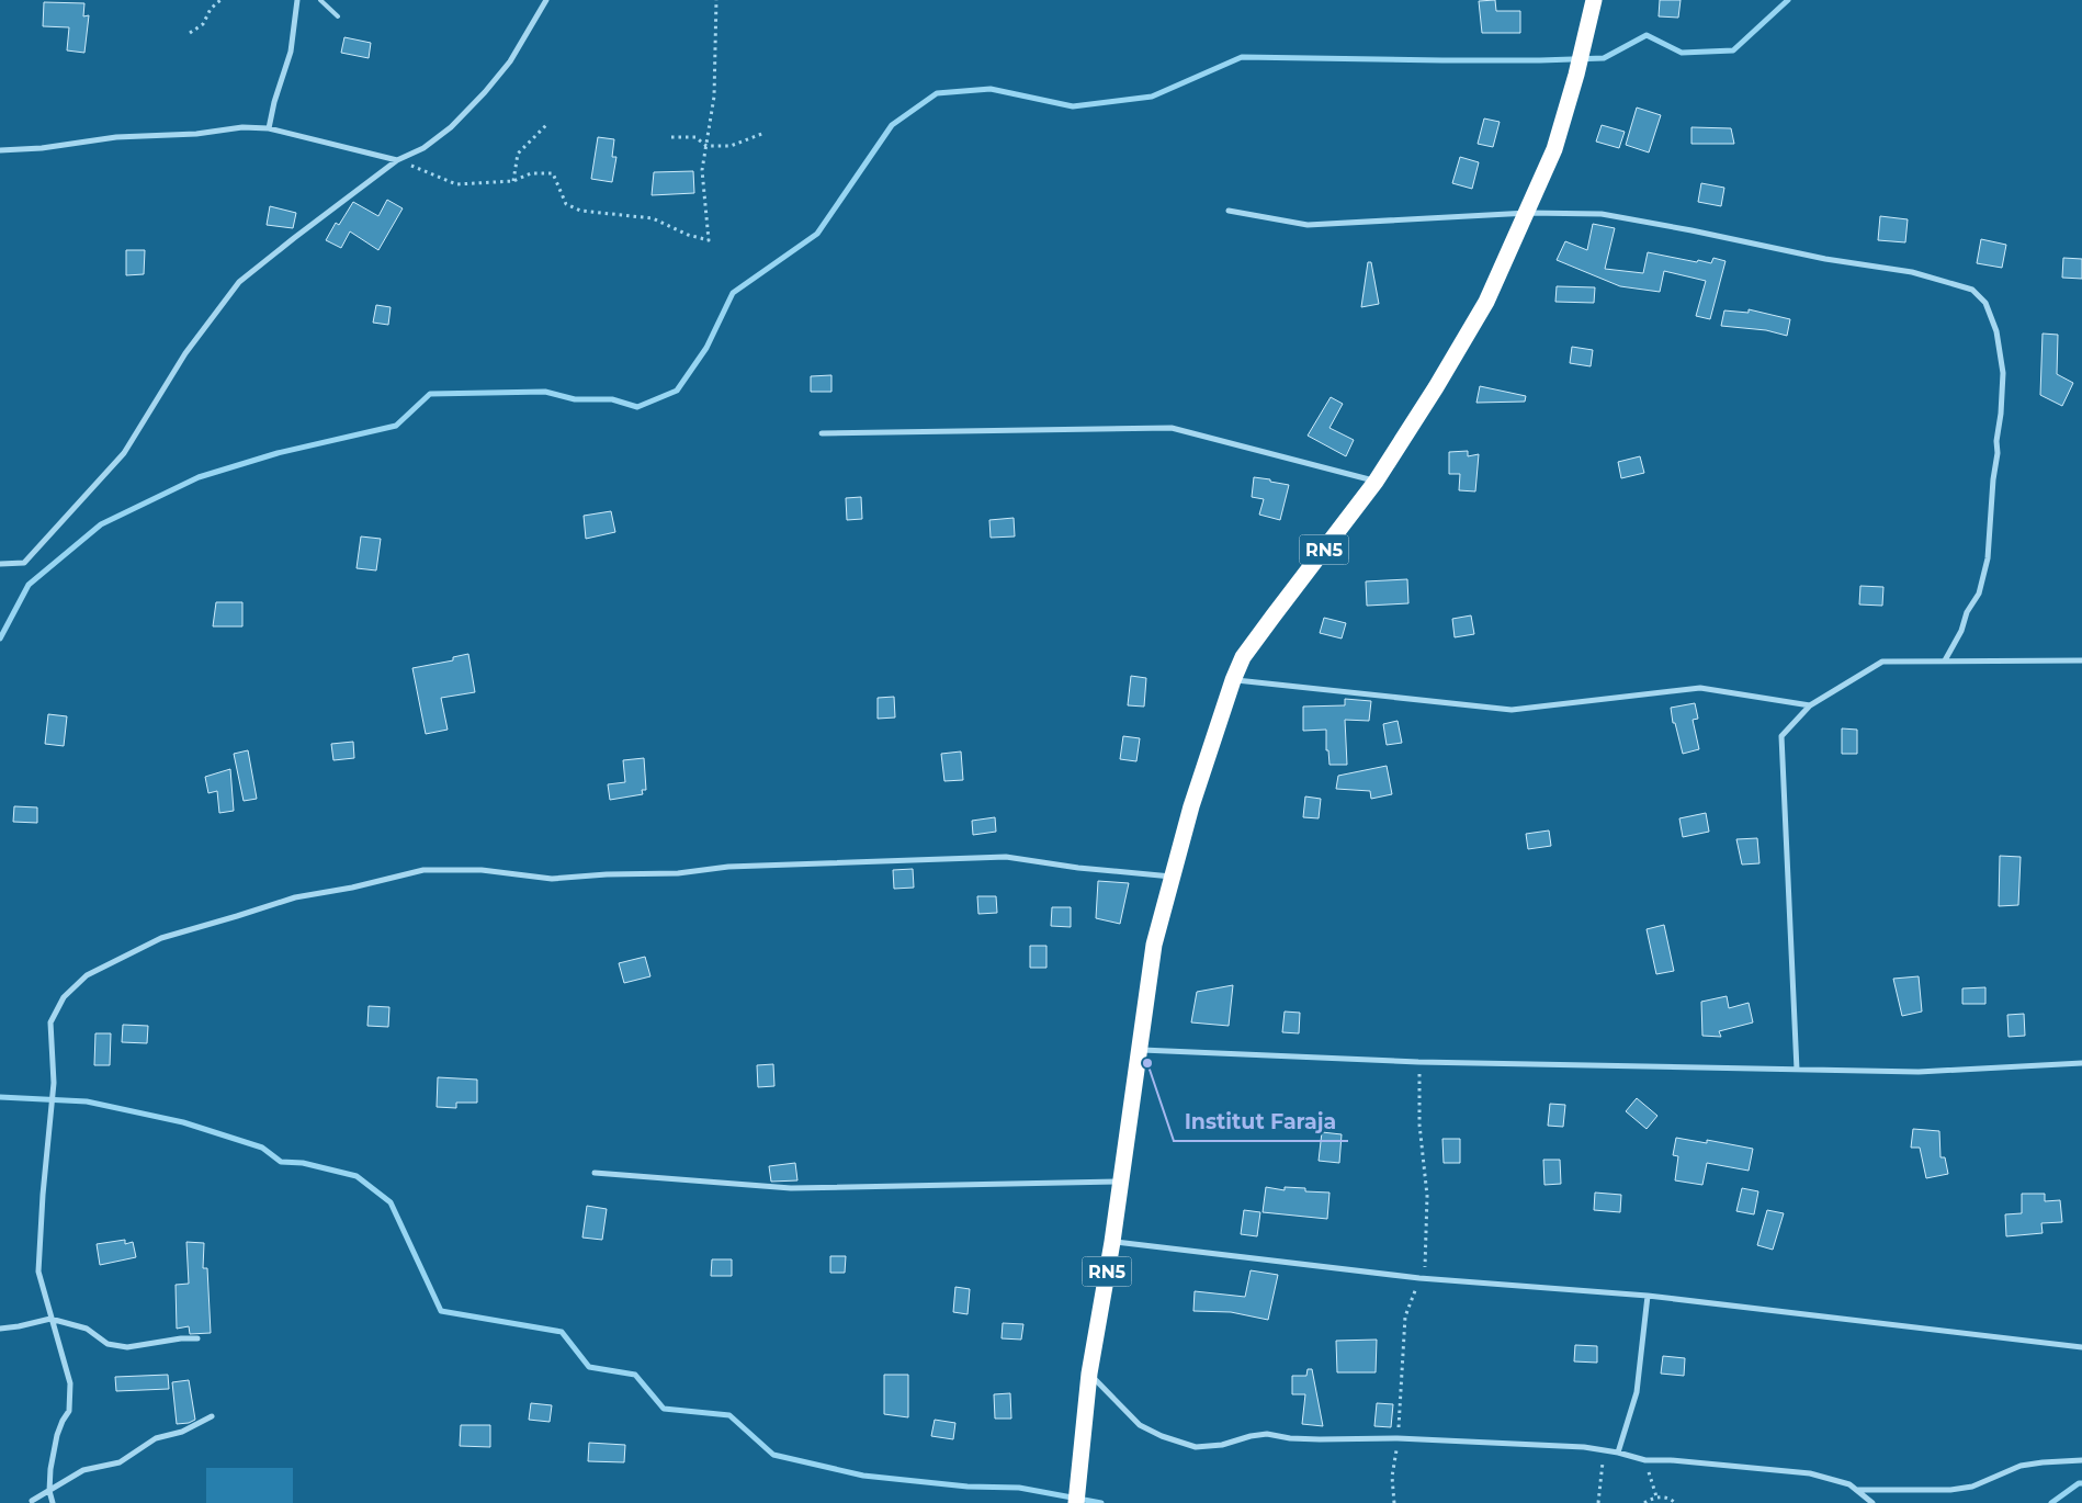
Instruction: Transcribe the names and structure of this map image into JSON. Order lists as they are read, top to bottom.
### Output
{
  "streets": {
    "highway": ["RN5"]
  },
  "places": ["Institut Faraja"]
}
